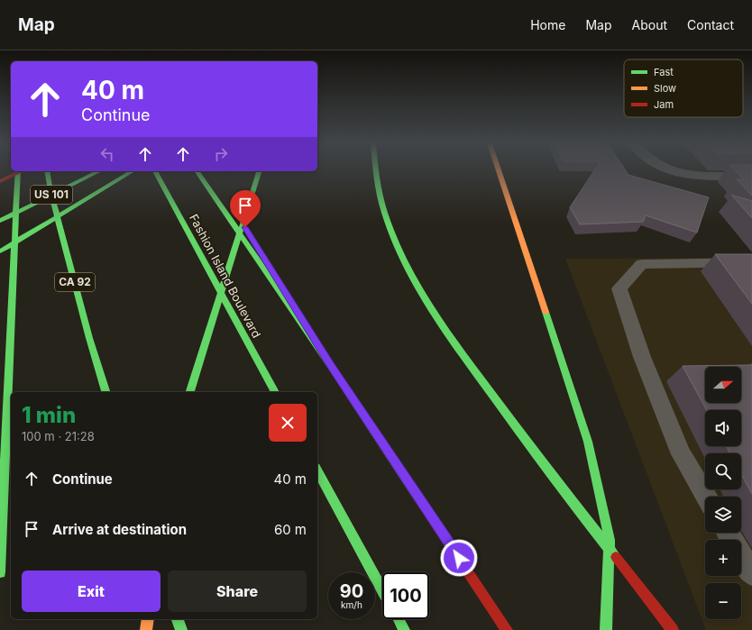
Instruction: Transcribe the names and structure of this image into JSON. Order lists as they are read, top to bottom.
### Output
{
  "streets": {
    "main road": ["US 101", "Fashion Island Boulevard", "CA 92"]
  },
  "legend": ["Fast", "Slow", "Jam"],
  "north": "right",
  "page": {
    "header": "Map",
    "nav": [
      "Home",
      "Map",
      "About",
      "Contact"
    ],
    "turn": ["40 m", "Continue"],
    "map_buttons": ["+", "−"],
    "heading": ["1 min", "100 m · 21:28"],
    "list": [
      {
        "name": "Continue",
        "value": "40 m"
      },
      {
        "name": "Arrive at destination",
        "value": "60 m"
      }
    ],
    "buttons": ["Exit", "Share"],
    "speed": "90 km/h",
    "limit": "100"
  }
}
